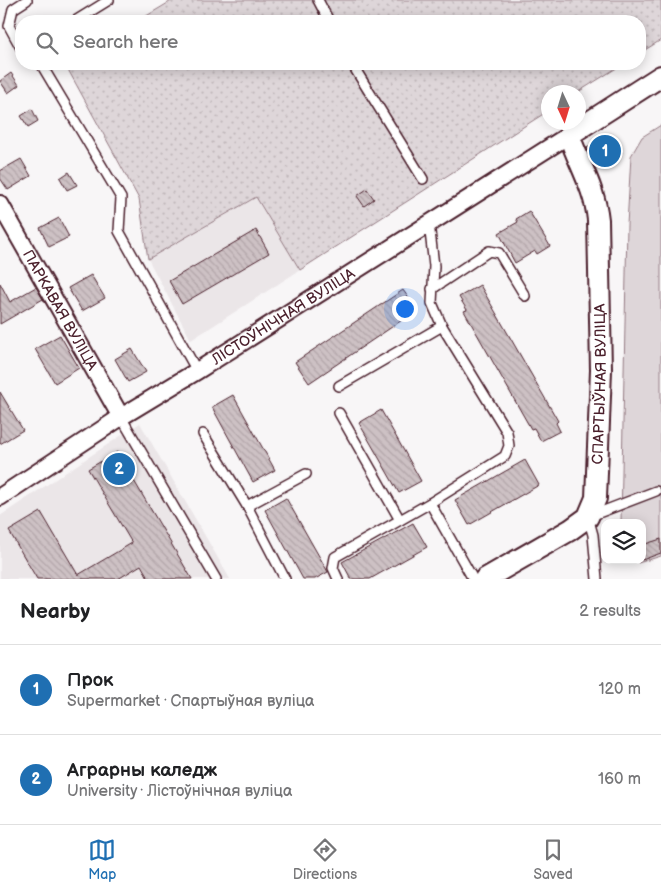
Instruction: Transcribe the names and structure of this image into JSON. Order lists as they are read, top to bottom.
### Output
{
  "streets": {
    "street": ["ПАРКАВАЯ ВУЛІЦА", "ЛІСТОЎНІЧНАЯ ВУЛІЦА", "СПАРТЫЎНАЯ ВУЛІЦА"]
  },
  "crossings": [
    ["ПАРКАВАЯ ВУЛІЦА", "ЛІСТОЎНІЧНАЯ ВУЛІЦА"],
    ["ЛІСТОЎНІЧНАЯ ВУЛІЦА", "СПАРТЫЎНАЯ ВУЛІЦА"]
  ],
  "north": "bottom",
  "page": {
    "search": "Search here",
    "pins": ["1", "2"],
    "heading": ["Nearby", "2 results"],
    "list": [
      {
        "mark": "1",
        "name": "Прок",
        "note": "Supermarket · Спартыўная вуліца",
        "value": "120 m"
      },
      {
        "mark": "2",
        "name": "Аграрны каледж",
        "note": "University · Лістоўнічная вуліца",
        "value": "160 m"
      }
    ],
    "nav": ["Map", "Directions", "Saved"]
  }
}
